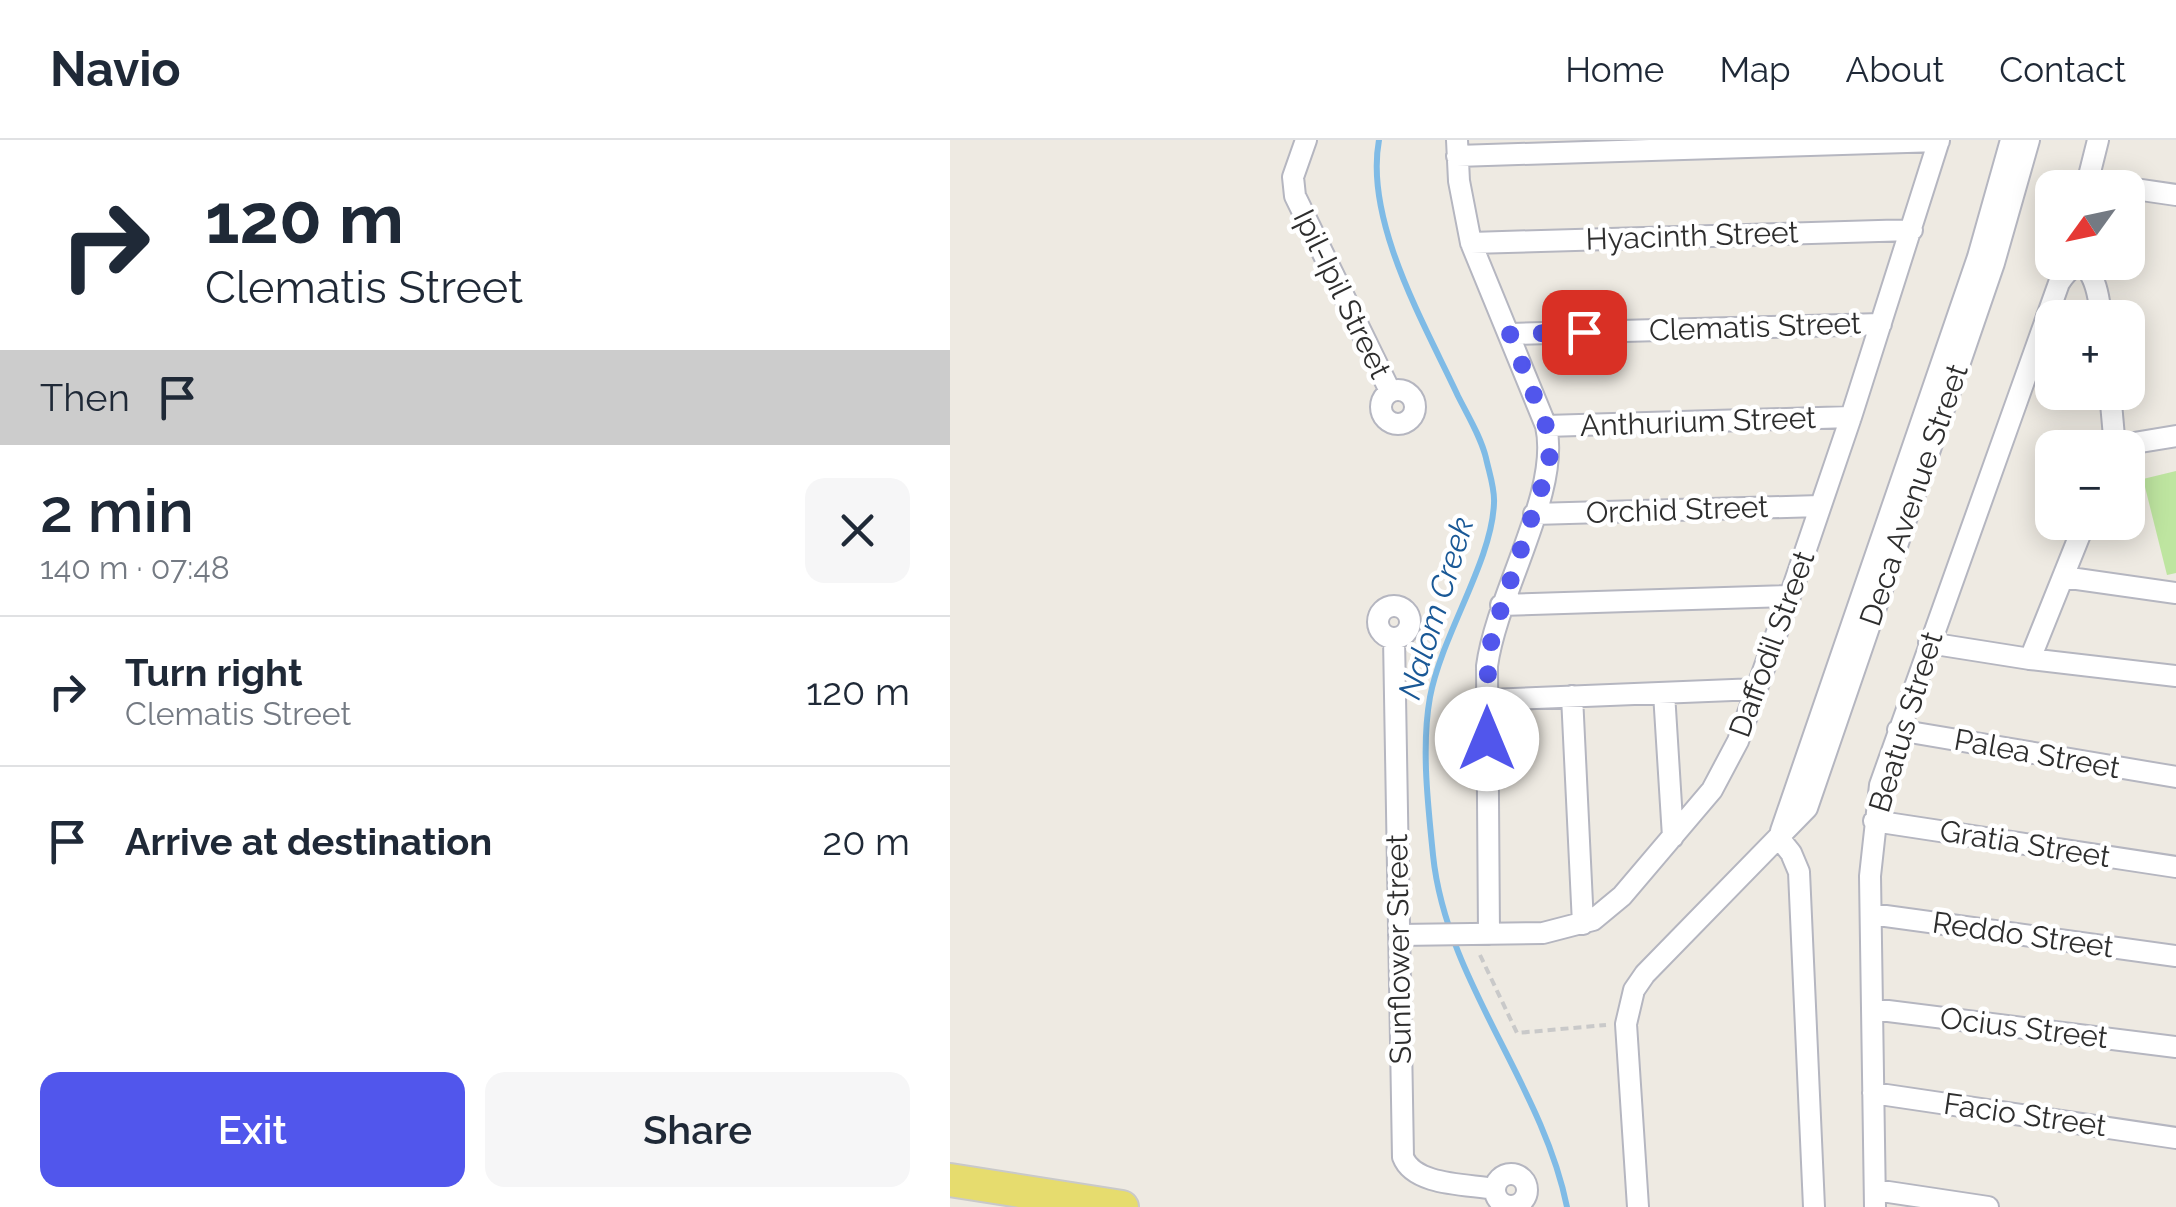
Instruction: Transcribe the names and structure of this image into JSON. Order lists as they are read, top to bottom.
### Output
{
  "streets": {
    "street": [
      "Hyacinth Street",
      "Ipil-Ipil Street",
      "Clematis Street",
      "Anthurium Street",
      "Deca Avenue Street",
      "Orchid Street",
      "Daffodil Street",
      "Beatus Street",
      "Palea Street",
      "Gratia Street",
      "Reddo Street",
      "Sunflower Street",
      "Ocius Street",
      "Facio Street"
    ]
  },
  "crossings": [
    ["Hyacinth Street", "Daffodil Street"],
    ["Clematis Street", "Daffodil Street"],
    ["Anthurium Street", "Daffodil Street"],
    ["Orchid Street", "Daffodil Street"],
    ["Daffodil Street", "Sunflower Street"],
    ["Beatus Street", "Palea Street"],
    ["Beatus Street", "Gratia Street"],
    ["Beatus Street", "Reddo Street"],
    ["Beatus Street", "Ocius Street"],
    ["Beatus Street", "Facio Street"]
  ],
  "water": ["Nalom Creek"],
  "north": "bottom left",
  "page": {
    "header": "Navio",
    "nav": [
      "Home",
      "Map",
      "About",
      "Contact"
    ],
    "turn": ["120 m", "Clematis Street"],
    "map_buttons": ["+", "−"],
    "then": "Then",
    "heading": ["2 min", "140 m · 07:48"],
    "list": [
      {
        "name": "Turn right",
        "note": "Clematis Street",
        "value": "120 m"
      },
      {
        "name": "Arrive at destination",
        "value": "20 m"
      }
    ],
    "buttons": ["Exit", "Share"]
  }
}
